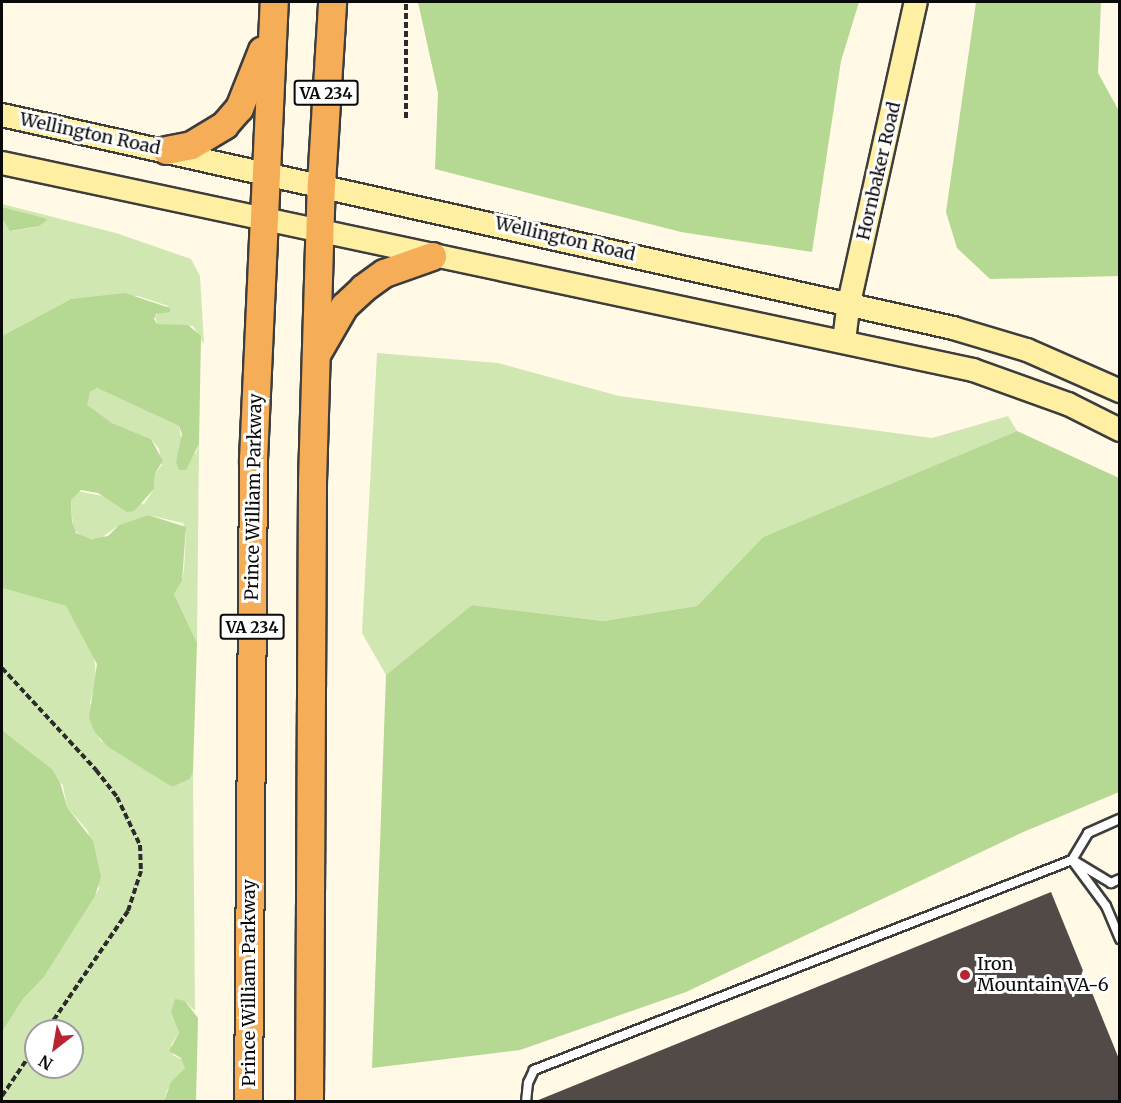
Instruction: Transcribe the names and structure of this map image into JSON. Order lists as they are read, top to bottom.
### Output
{
  "streets": {
    "highway": ["VA 234", "Prince William Parkway"],
    "main road": ["Wellington Road", "Hornbaker Road"]
  },
  "crossings": [
    ["VA 234", "Wellington Road"],
    ["Wellington Road", "Hornbaker Road"],
    ["Wellington Road", "Prince William Parkway"]
  ],
  "places": ["Iron Mountain VA-6"],
  "north": "bottom left"
}
